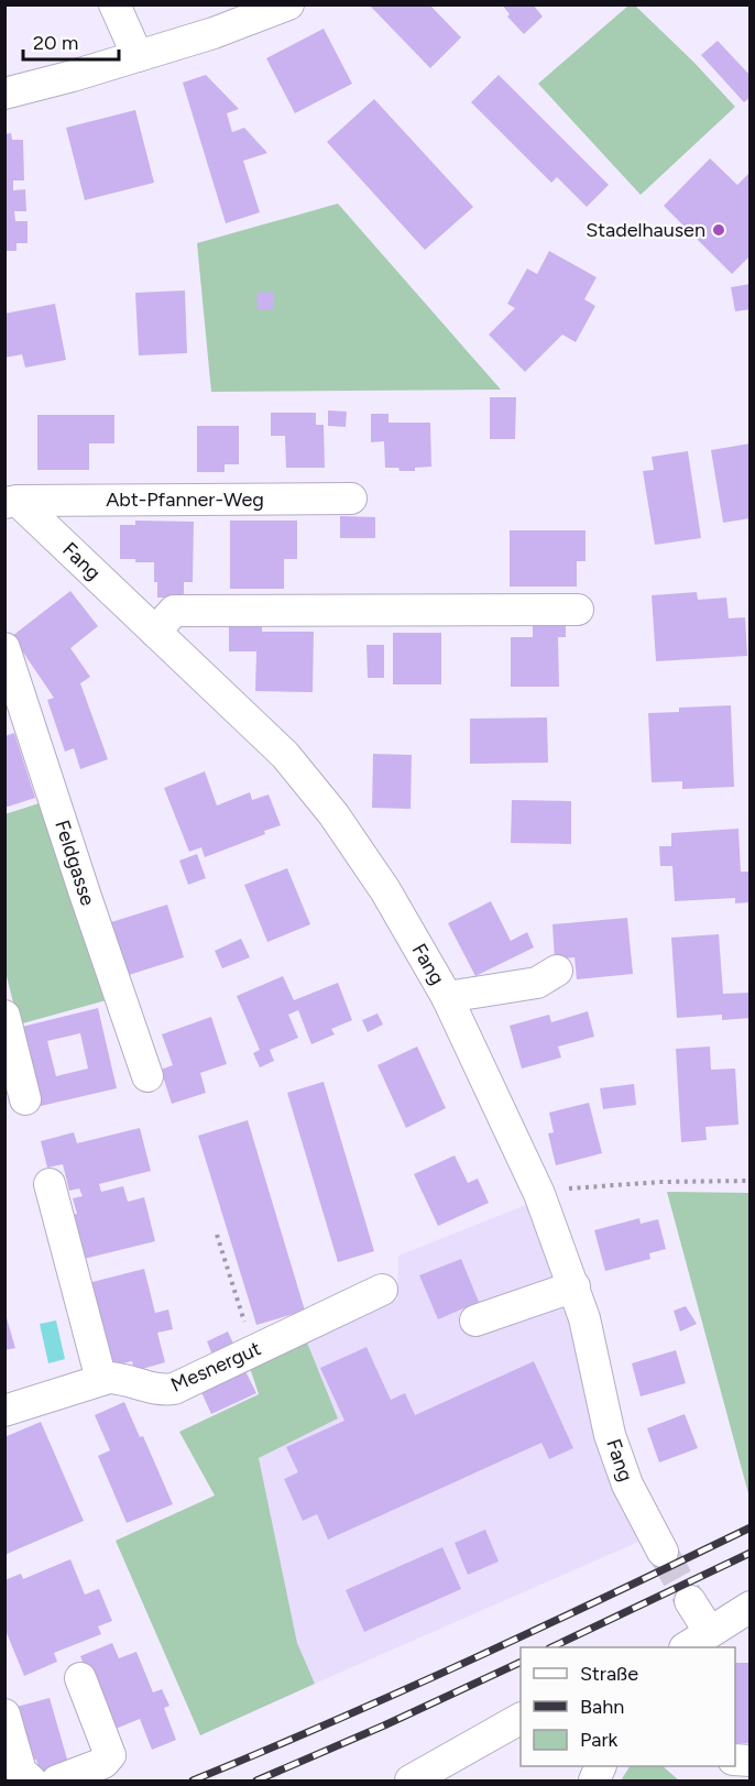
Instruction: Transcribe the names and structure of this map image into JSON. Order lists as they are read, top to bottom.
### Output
{
  "streets": {
    "street": [
      "Abt-Pfanner-Weg",
      "Fang",
      "Feldgasse",
      "Mesnergut"
    ]
  },
  "crossings": [
    ["Abt-Pfanner-Weg", "Fang"]
  ],
  "places": ["Stadelhausen"],
  "legend": ["Straße", "Bahn", "Park"],
  "scale_bar": "20 m"
}
